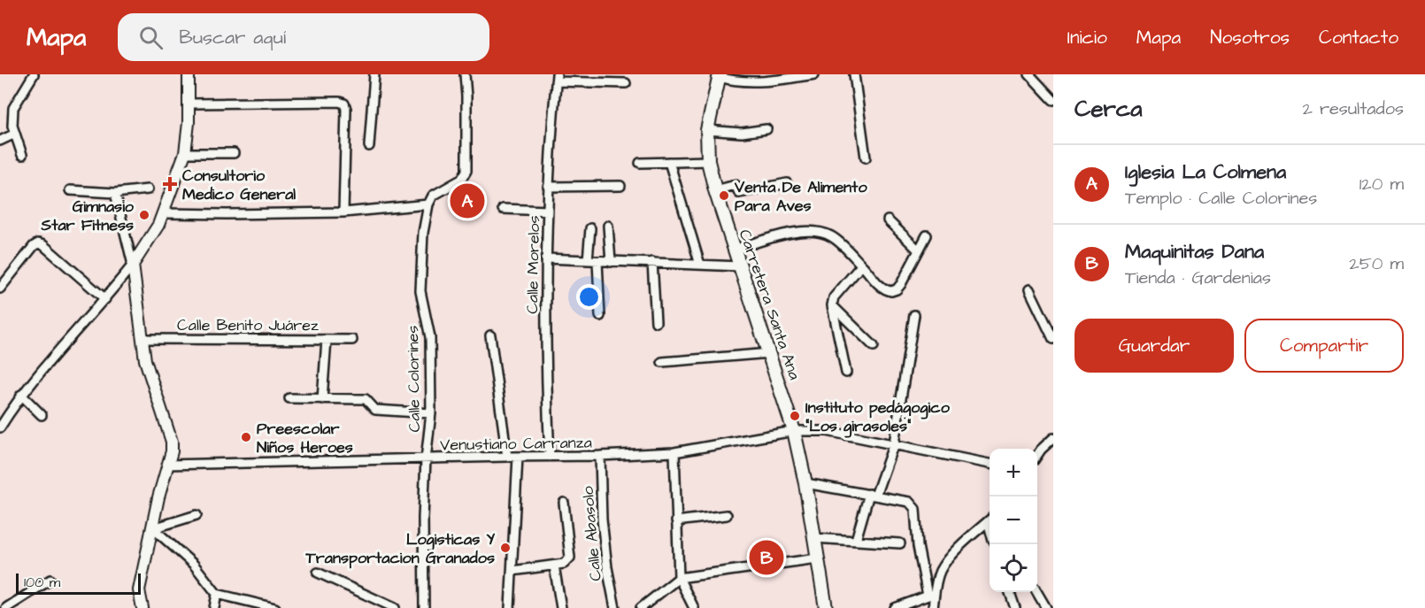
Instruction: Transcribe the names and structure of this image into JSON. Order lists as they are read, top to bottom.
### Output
{
  "streets": {
    "main road": ["Carretera Santa Ana"],
    "street": [
      "Calle Morelos",
      "Calle Benito Juárez",
      "Calle Colorines",
      "Venustiano Carranza",
      "Calle Abasolo"
    ]
  },
  "crossings": [
    ["Calle Morelos", "Venustiano Carranza"],
    ["Carretera Santa Ana", "Venustiano Carranza"],
    ["Calle Colorines", "Venustiano Carranza"],
    ["Venustiano Carranza", "Calle Abasolo"]
  ],
  "places": {
    "health": ["Consultorio Medico General"],
    "other": [
      "Venta De Alimento Para Aves",
      "Gimnasio Star Fitness",
      "Instituto pedágogico \"Los girasoles\"",
      "Preescolar Niños Heroes",
      "Logisticas Y Transportacion Granados"
    ]
  },
  "scale_bar": "100 m",
  "page": {
    "header": "Mapa",
    "search": "Buscar aquí",
    "nav": [
      "Inicio",
      "Mapa",
      "Nosotros",
      "Contacto"
    ],
    "heading": ["Cerca", "2 resultados"],
    "list": [
      {
        "mark": "A",
        "name": "Iglesia La Colmena",
        "note": "Templo · Calle Colorines",
        "value": "120 m"
      },
      {
        "mark": "B",
        "name": "Maquinitas Dana",
        "note": "Tienda · Gardenias",
        "value": "250 m"
      }
    ],
    "pins": ["A", "B"],
    "buttons": ["Guardar", "Compartir"],
    "map_buttons": ["+", "−"],
    "scale": "100 m"
  }
}
